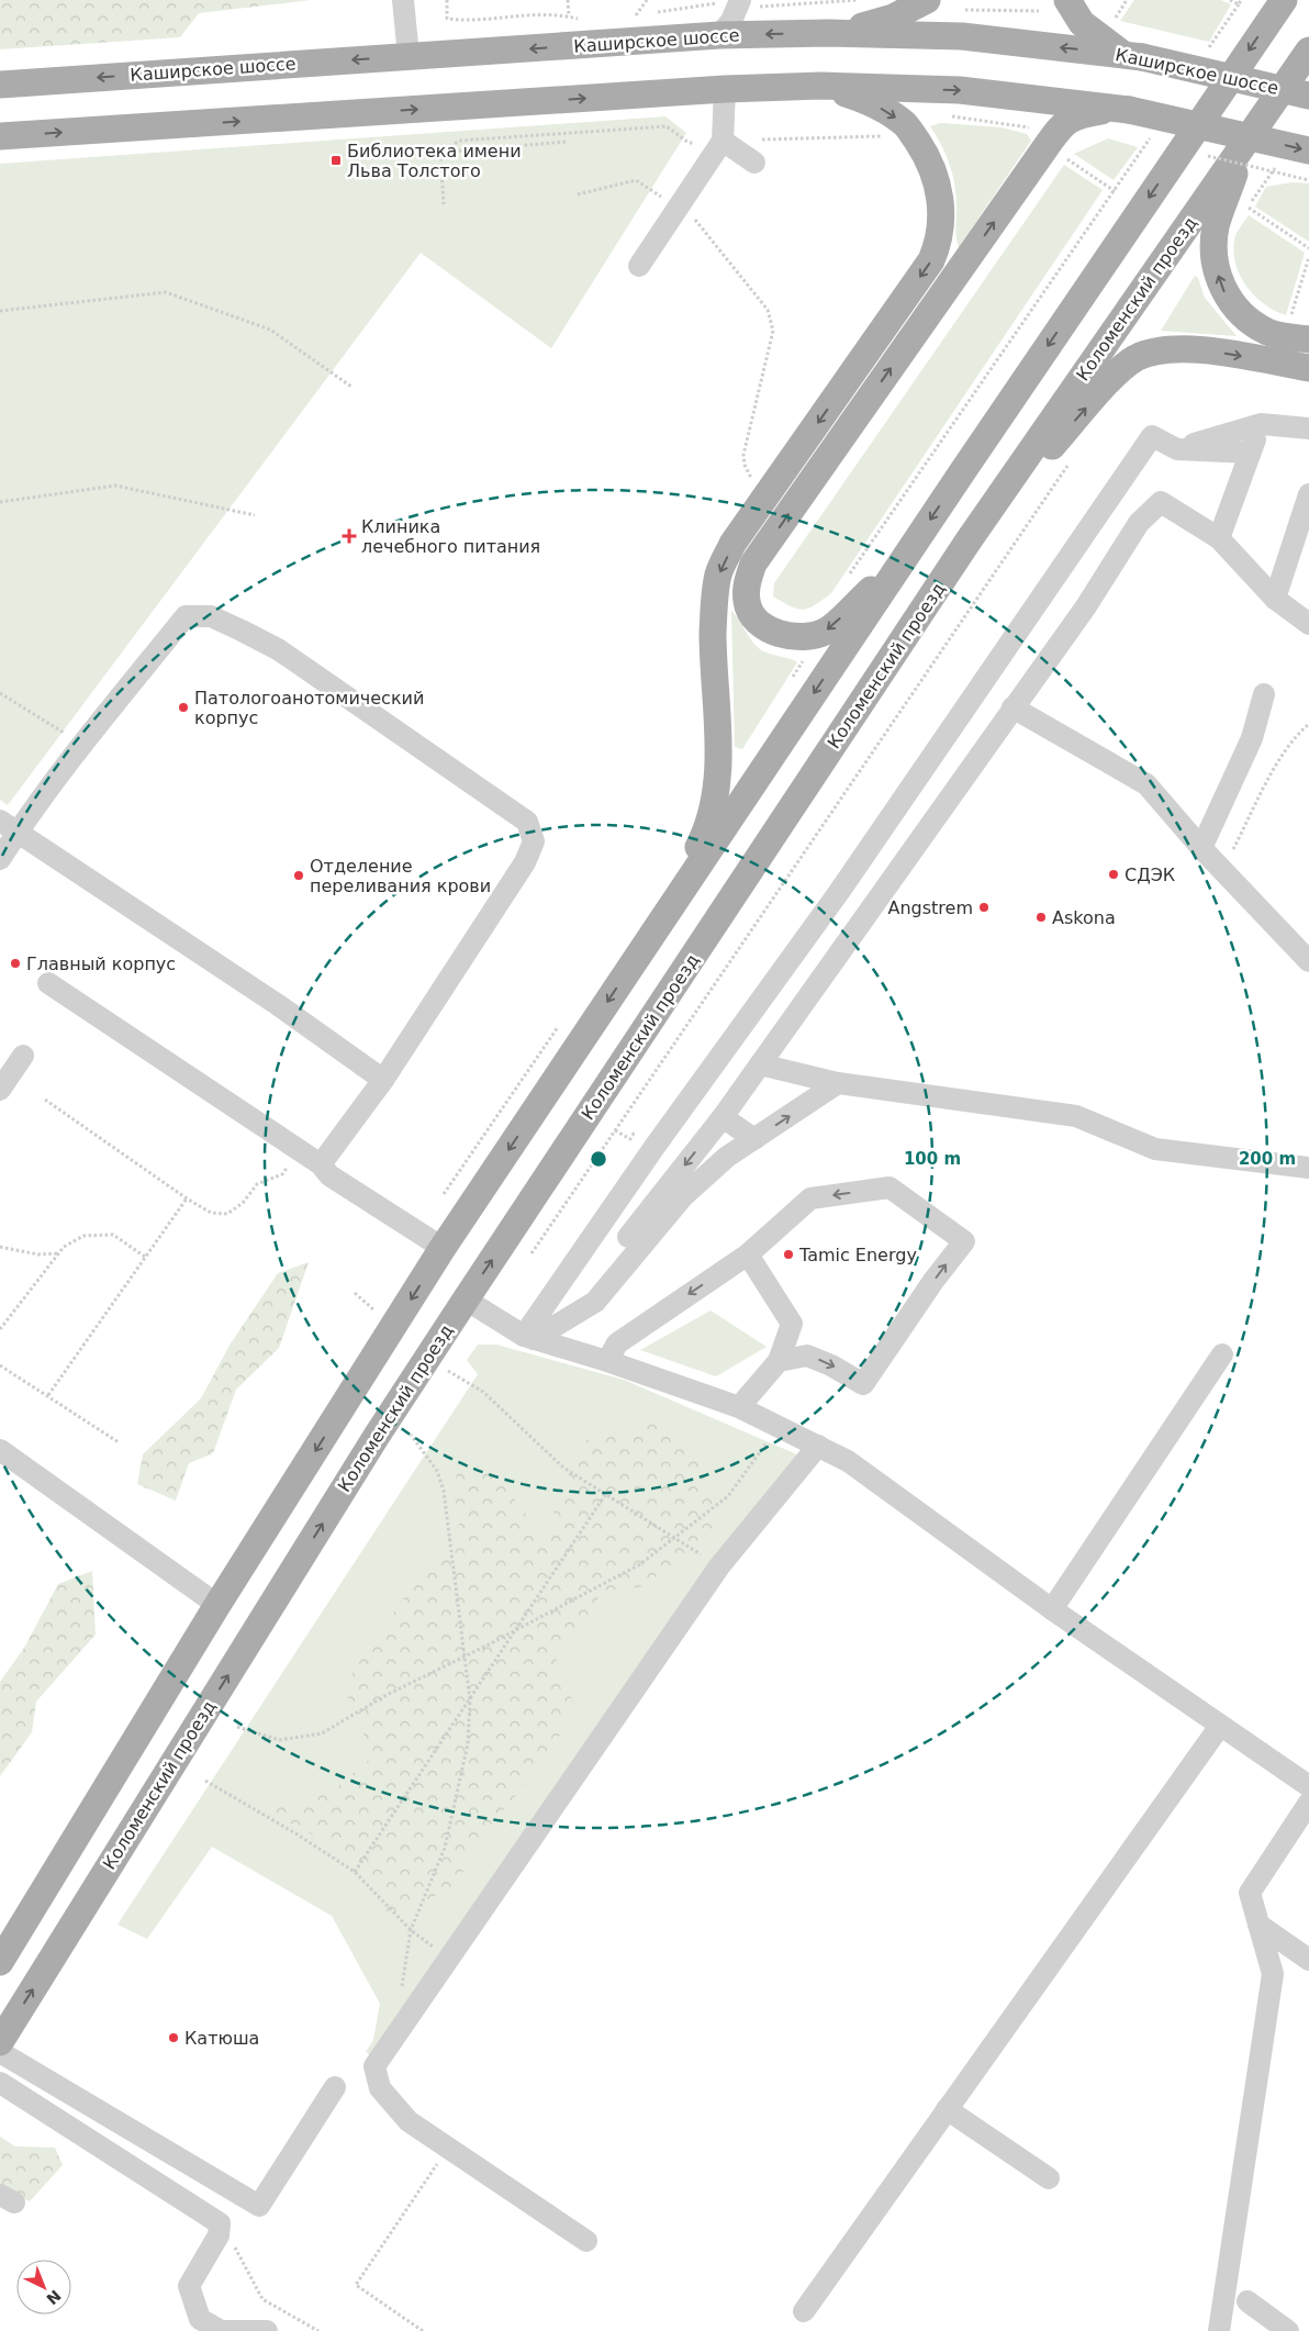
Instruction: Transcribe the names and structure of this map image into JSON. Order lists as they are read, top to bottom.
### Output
{
  "streets": {
    "main road": ["Каширское шоссе", "Коломенский проезд"]
  },
  "places": {
    "transit": ["Библиотека имени Льва Толстого"],
    "health": ["Клиника лечебного питания"],
    "other": [
      "Патологоанотомический корпус",
      "СДЭК",
      "Отделение переливания крови",
      "Angstrem",
      "Askona",
      "Главный корпус",
      "Tamic Energy",
      "Катюша"
    ]
  },
  "north": "bottom right",
  "rings": ["100 m", "200 m"]
}
